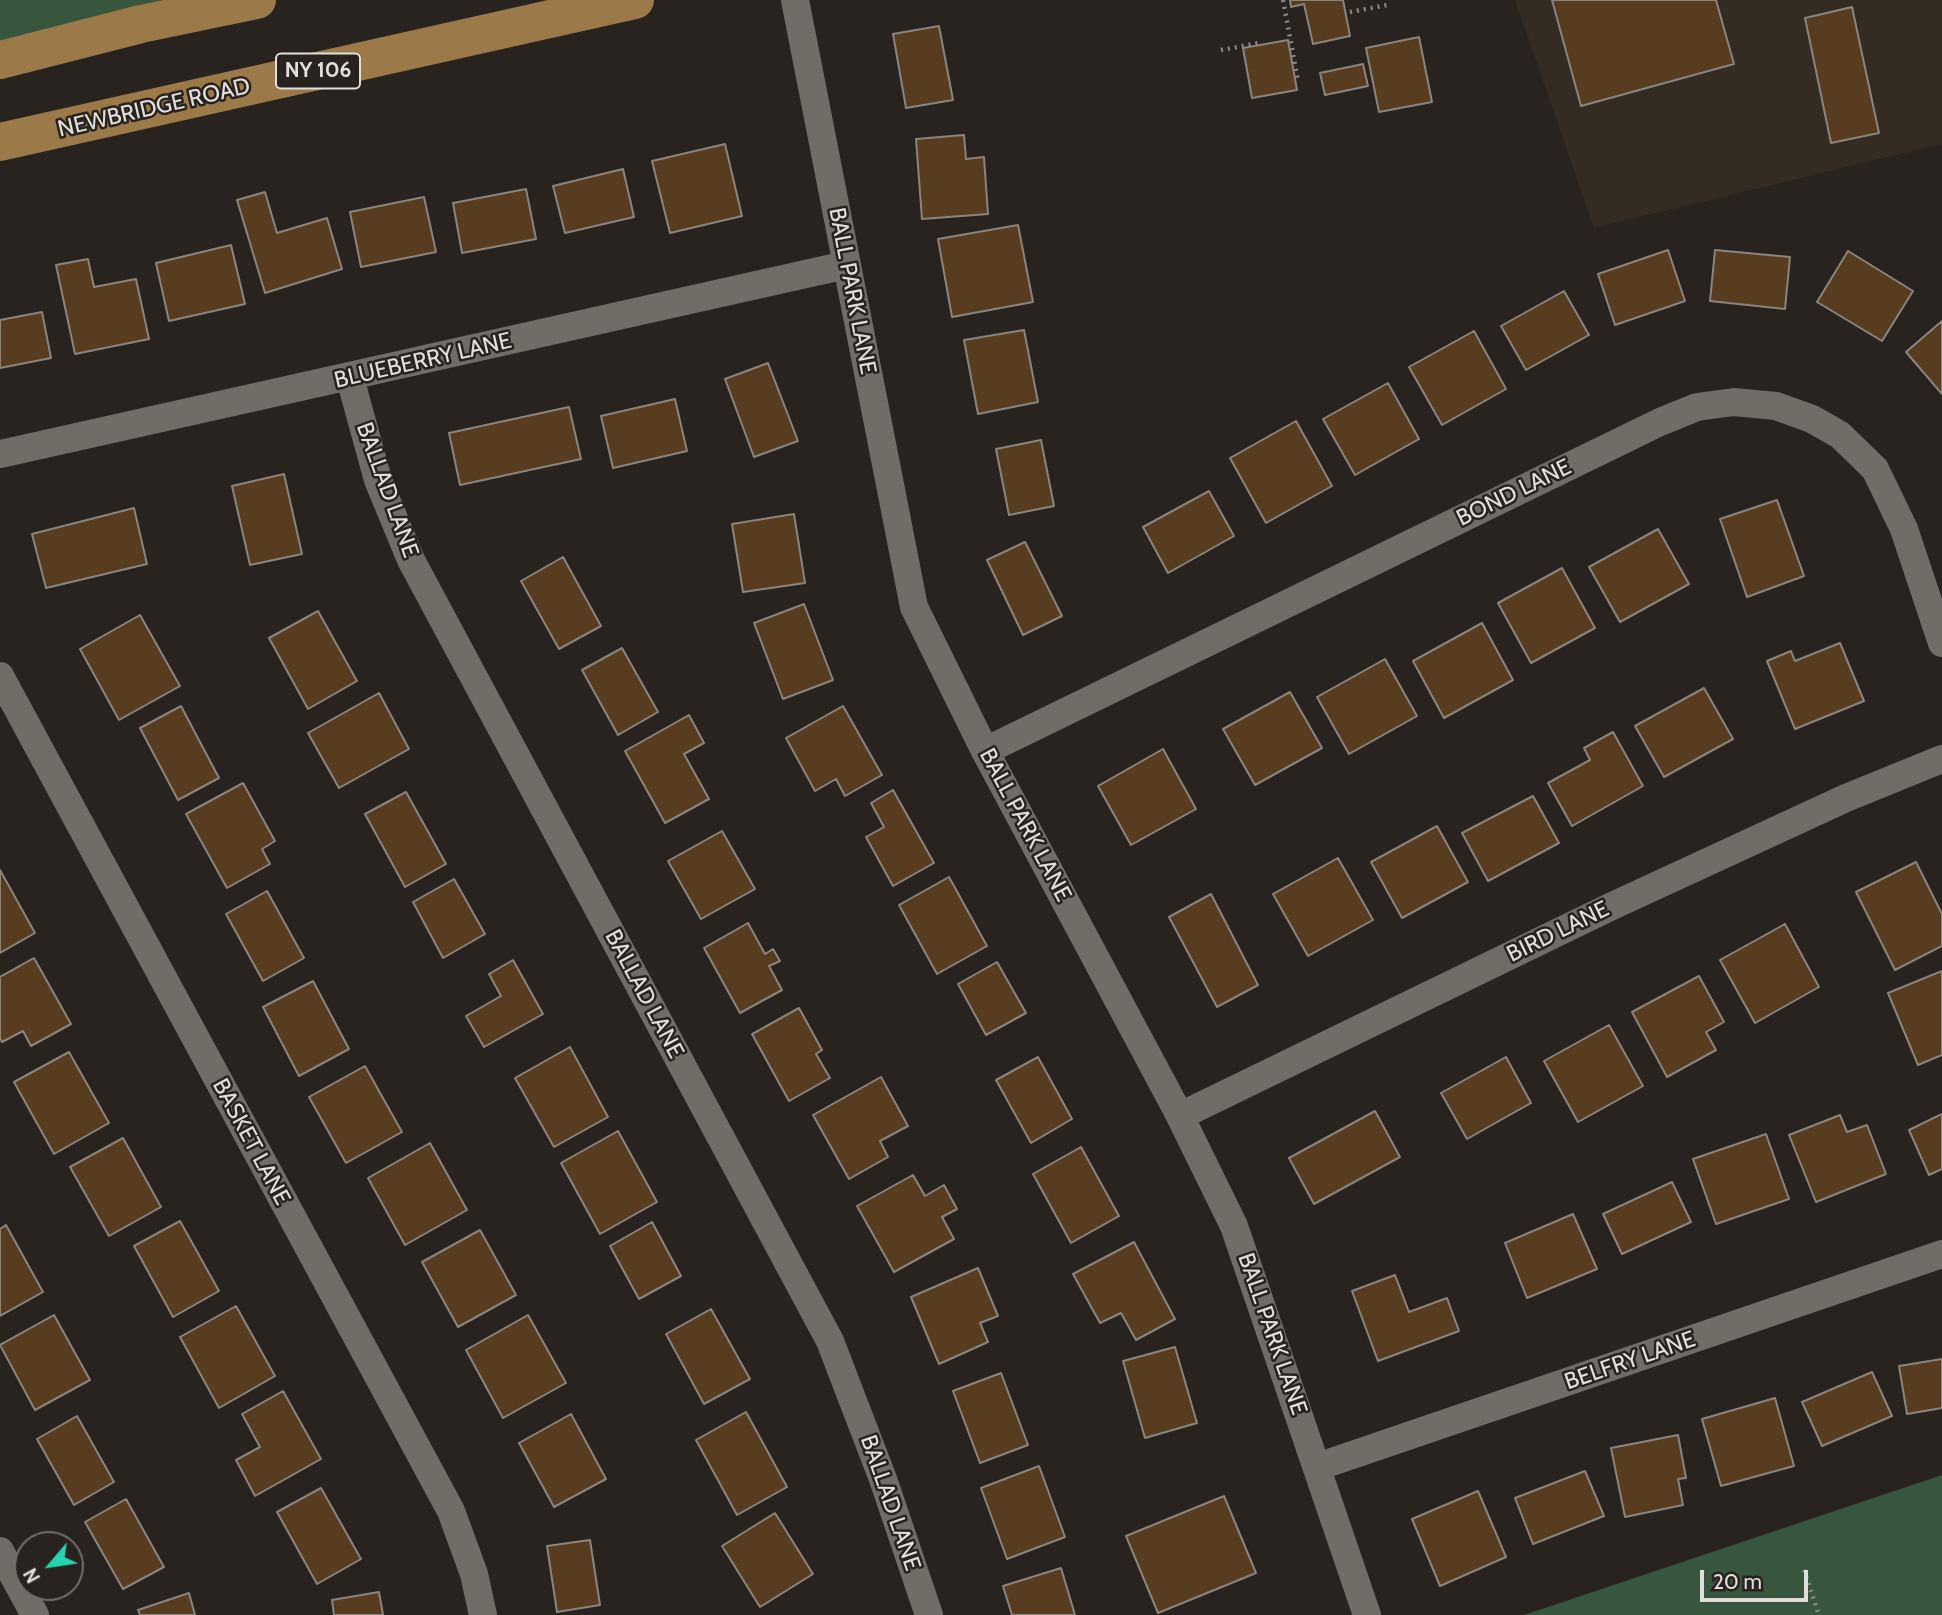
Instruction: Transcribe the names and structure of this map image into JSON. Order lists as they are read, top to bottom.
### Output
{
  "streets": {
    "main road": ["NY 106", "NEWBRIDGE ROAD"],
    "street": [
      "BALL PARK LANE",
      "BLUEBERRY LANE",
      "BALLAD LANE",
      "BOND LANE",
      "BIRD LANE",
      "BASKET LANE",
      "BELFRY LANE"
    ]
  },
  "crossings": [
    ["BALL PARK LANE", "BLUEBERRY LANE"],
    ["BALL PARK LANE", "BOND LANE"],
    ["BALL PARK LANE", "BIRD LANE"],
    ["BALL PARK LANE", "BELFRY LANE"],
    ["BLUEBERRY LANE", "BALLAD LANE"]
  ],
  "scale_bar": "20 m",
  "north": "bottom left"
}
